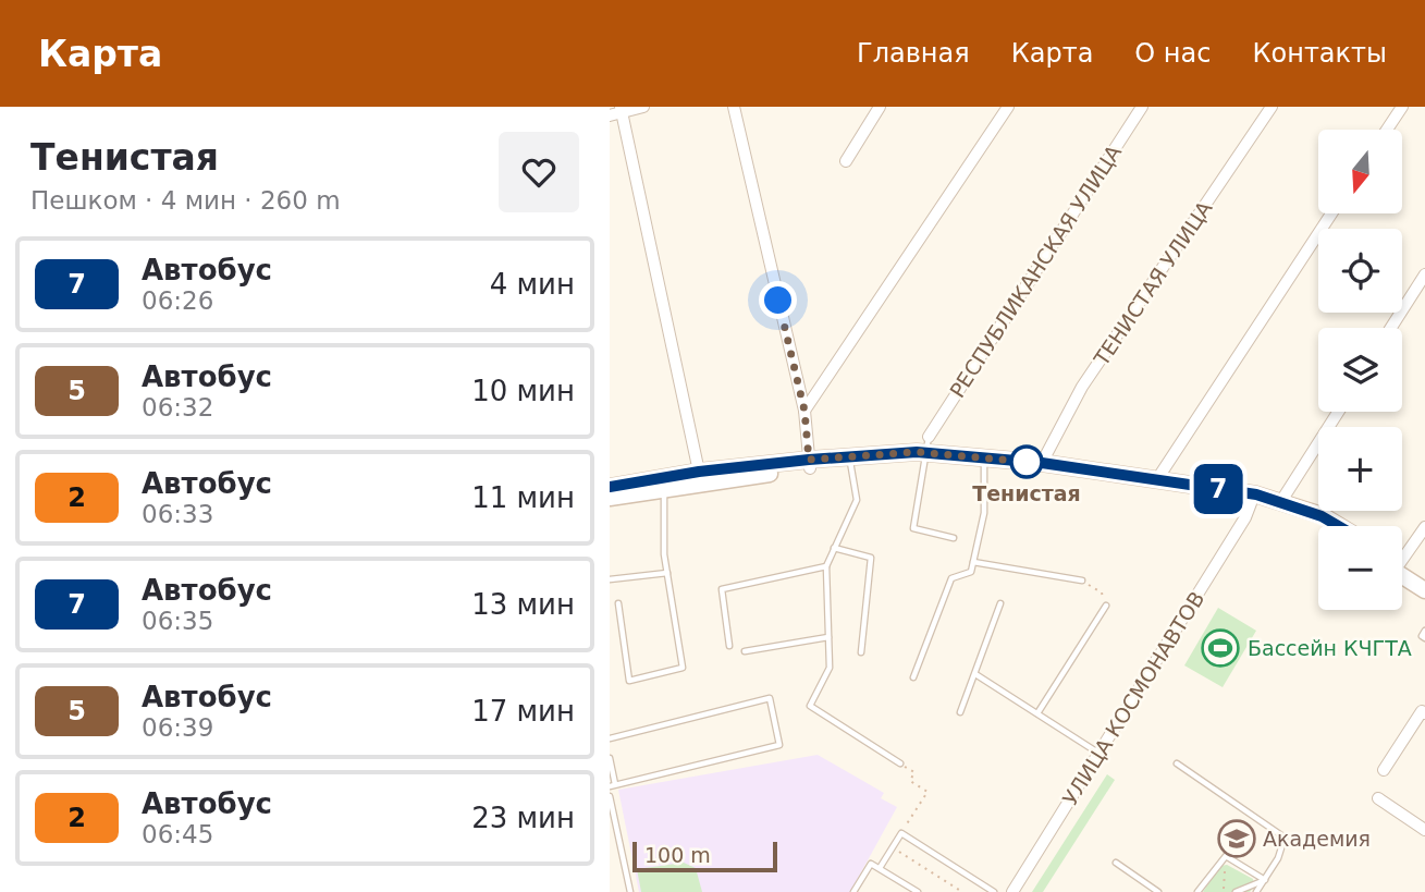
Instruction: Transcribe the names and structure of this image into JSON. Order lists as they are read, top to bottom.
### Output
{
  "streets": {
    "street": ["РЕСПУБЛИКАНСКАЯ УЛИЦА", "ТЕНИСТАЯ УЛИЦА", "УЛИЦА КОСМОНАВТОВ"]
  },
  "places": {
    "other": ["Тенистая"],
    "sports": ["Бассейн КЧГТА"],
    "school or university": ["Академия"]
  },
  "lines": ["bus line 7"],
  "scale_bar": "100 m",
  "north": "bottom",
  "page": {
    "header": "Карта",
    "nav": [
      "Главная",
      "Карта",
      "О нас",
      "Контакты"
    ],
    "heading": ["Тенистая", "Пешком · 4 мин · 260 m"],
    "on_map": "7",
    "map_buttons": ["+", "−"],
    "list": [
      {
        "mark": "7",
        "name": "Автобус",
        "note": "06:26",
        "value": "4 мин"
      },
      {
        "mark": "5",
        "name": "Автобус",
        "note": "06:32",
        "value": "10 мин"
      },
      {
        "mark": "2",
        "name": "Автобус",
        "note": "06:33",
        "value": "11 мин"
      },
      {
        "mark": "7",
        "name": "Автобус",
        "note": "06:35",
        "value": "13 мин"
      },
      {
        "mark": "5",
        "name": "Автобус",
        "note": "06:39",
        "value": "17 мин"
      },
      {
        "mark": "2",
        "name": "Автобус",
        "note": "06:45",
        "value": "23 мин"
      }
    ],
    "scale": "100 m"
  }
}
